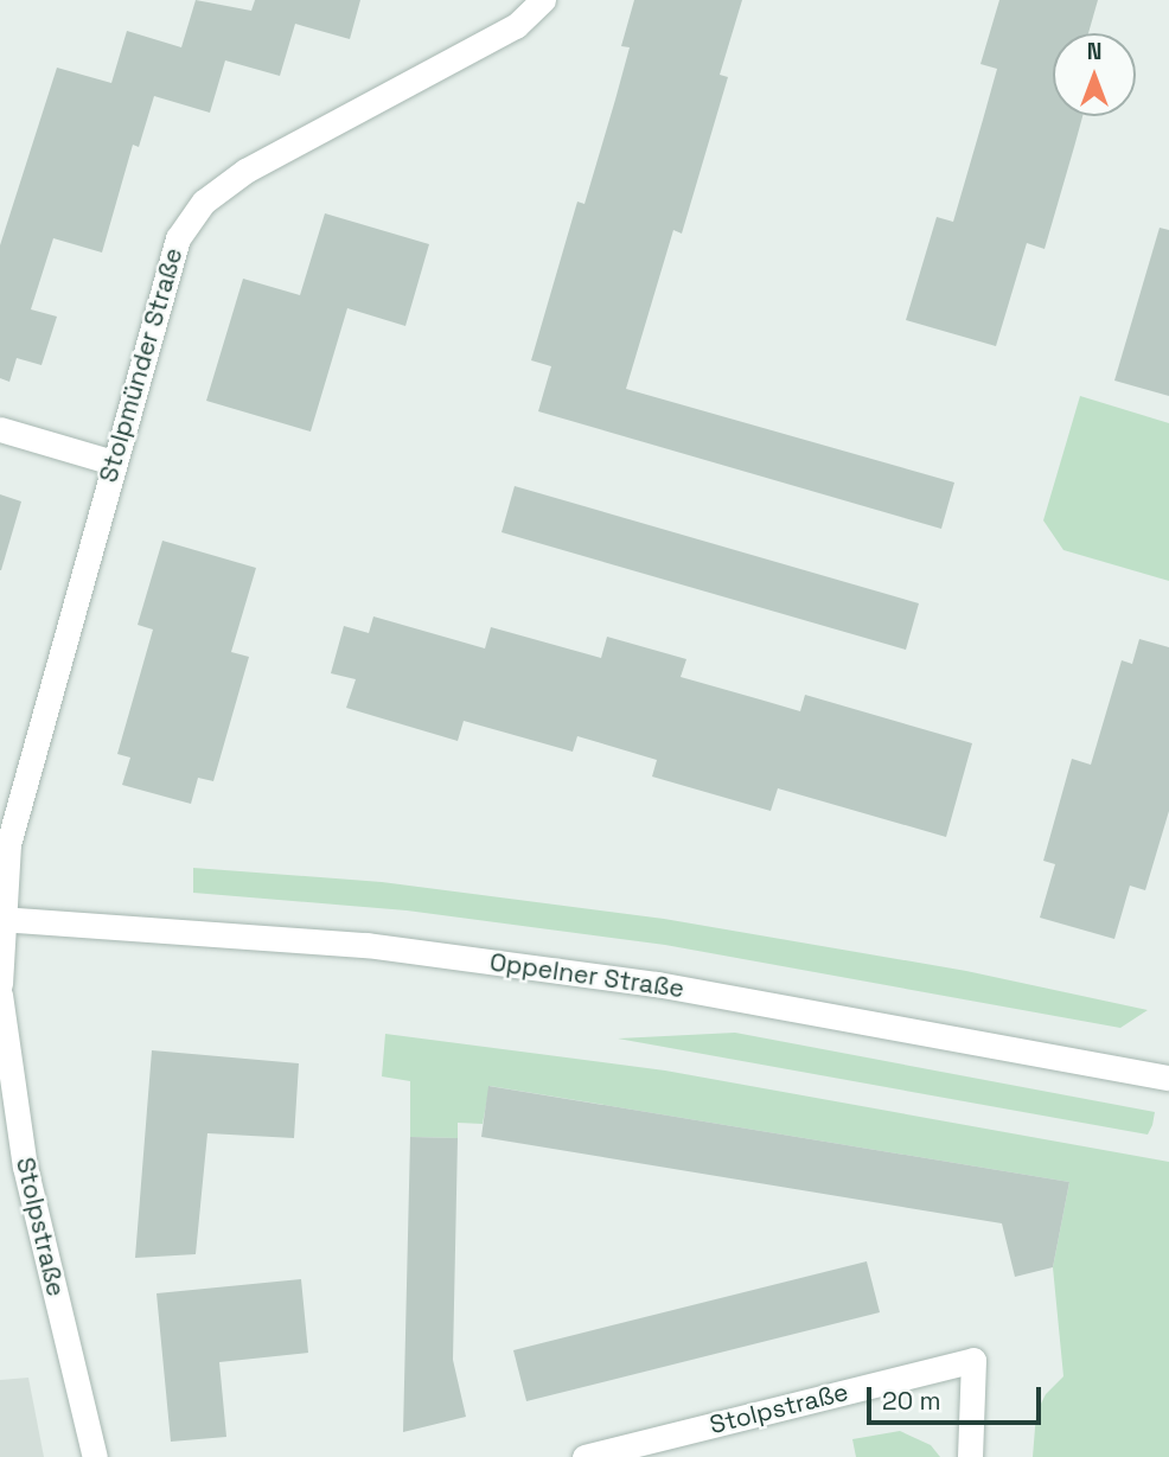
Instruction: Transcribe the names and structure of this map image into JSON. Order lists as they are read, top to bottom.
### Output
{
  "streets": {
    "street": ["Stolpmünder Straße", "Oppelner Straße", "Stolpstraße"]
  },
  "crossings": [
    ["Stolpmünder Straße", "Oppelner Straße"]
  ],
  "scale_bar": "20 m",
  "north": "top"
}
